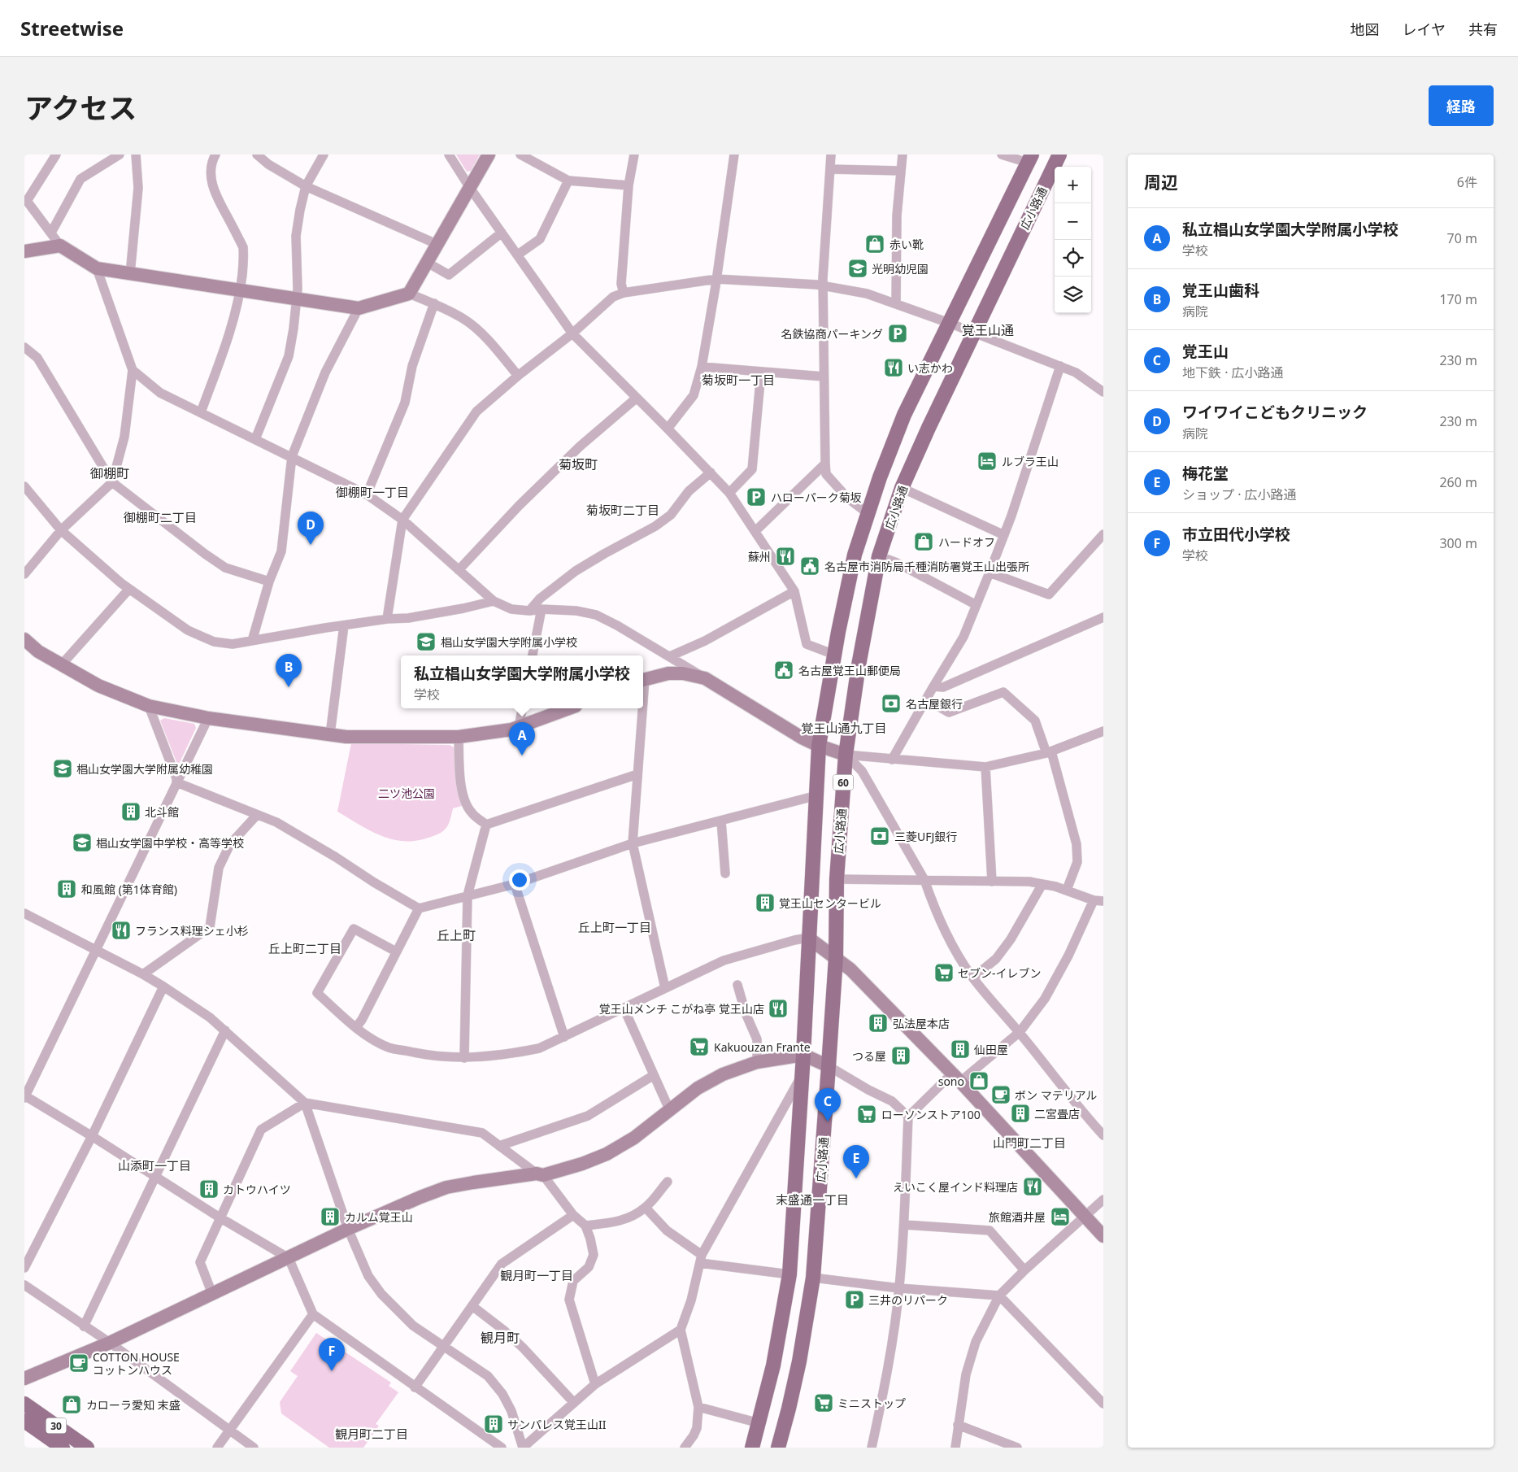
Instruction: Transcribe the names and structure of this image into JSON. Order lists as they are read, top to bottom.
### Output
{
  "streets": {
    "main road": ["広小路通", "60", "30"]
  },
  "districts": [
    "覚王山通",
    "菊坂町一丁目",
    "菊坂町",
    "御棚町",
    "御棚町一丁目",
    "菊坂町二丁目",
    "御棚町二丁目",
    "覚王山通九丁目",
    "丘上町一丁目",
    "丘上町",
    "丘上町二丁目",
    "山門町二丁目",
    "山添町一丁目",
    "末盛通一丁目",
    "観月町一丁目",
    "観月町",
    "観月町二丁目"
  ],
  "parks": ["二ツ池公園"],
  "places": {
    "shop": [
      "赤い靴",
      "ハードオフ",
      "sono",
      "カローラ愛知 末盛"
    ],
    "school or university": [
      "光明幼児園",
      "椙山女学園大学附属小学校",
      "椙山女学園大学附属幼稚園",
      "椙山女学園中学校・高等学校"
    ],
    "parking": ["名鉄協商パーキング", "ハローパーク菊坂", "三井のリパーク"],
    "restaurant": [
      "い志かわ",
      "蘇州",
      "フランス料理シェ小杉",
      "覚王山メンチ こがね亭 覚王山店",
      "えいこく屋インド料理店"
    ],
    "hotel": ["ルブラ王山", "旅館酒井屋"],
    "public building": ["名古屋市消防局千種消防署覚王山出張所", "名古屋覚王山郵便局"],
    "bank": ["名古屋銀行", "三菱UFJ銀行"],
    "building": [
      "北斗館",
      "和風館 (第1体育館)",
      "覚王山センタービル",
      "弘法屋本店",
      "仙田屋",
      "つる屋",
      "二宮畳店",
      "カトウハイツ",
      "カルム覚王山",
      "サンパレス覚王山II"
    ],
    "supermarket": [
      "セブン-イレブン",
      "Kakuouzan Frante",
      "ローソンストア100",
      "ミニストップ"
    ],
    "cafe": ["ボン マテリアル", "COTTON HOUSE コットンハウス"]
  },
  "page": {
    "header": "Streetwise",
    "nav": ["地図", "レイヤ", "共有"],
    "title": "アクセス",
    "buttons": "経路",
    "heading": ["周辺", "6件"],
    "map_buttons": ["+", "−"],
    "list": [
      {
        "mark": "A",
        "name": "私立椙山女学園大学附属小学校",
        "note": "学校",
        "value": "70 m"
      },
      {
        "mark": "B",
        "name": "覚王山歯科",
        "note": "病院",
        "value": "170 m"
      },
      {
        "mark": "C",
        "name": "覚王山",
        "note": "地下鉄 · 広小路通",
        "value": "230 m"
      },
      {
        "mark": "D",
        "name": "ワイワイこどもクリニック",
        "note": "病院",
        "value": "230 m"
      },
      {
        "mark": "E",
        "name": "梅花堂",
        "note": "ショップ · 広小路通",
        "value": "260 m"
      },
      {
        "mark": "F",
        "name": "市立田代小学校",
        "note": "学校",
        "value": "300 m"
      }
    ],
    "pins": [
      "D",
      "B",
      "A",
      "C",
      "E",
      "F"
    ],
    "popup": ["私立椙山女学園大学附属小学校", "学校"]
  }
}
